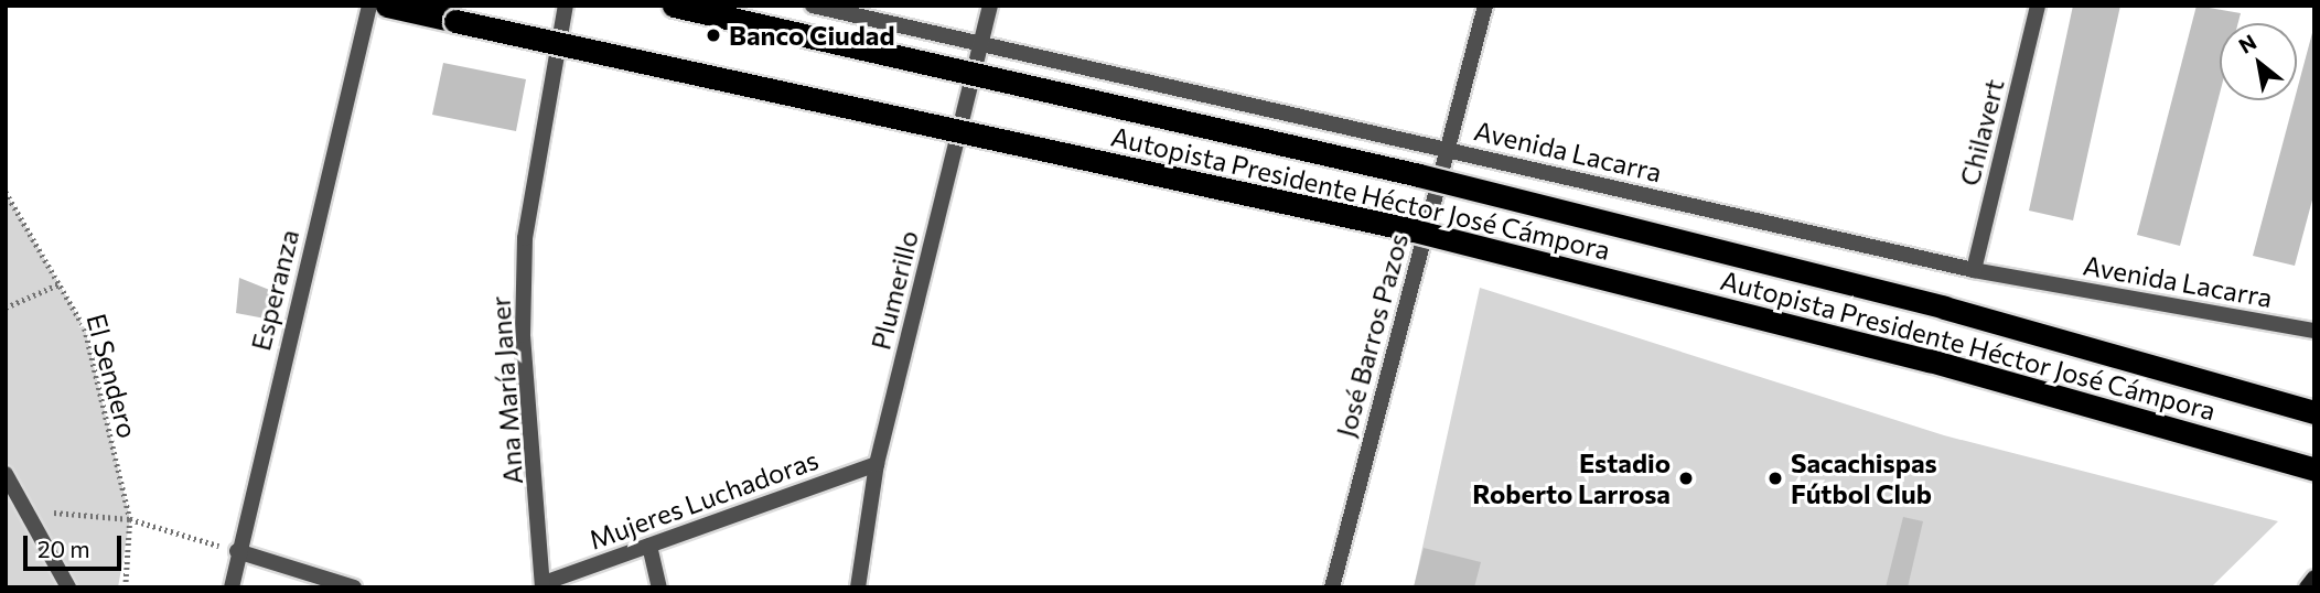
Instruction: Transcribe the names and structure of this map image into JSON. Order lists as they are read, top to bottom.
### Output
{
  "streets": {
    "highway": ["Autopista Presidente Héctor José Cámpora"],
    "street": [
      "Chilavert",
      "Avenida Lacarra",
      "Esperanza",
      "Plumerillo",
      "José Barros Pazos",
      "Ana María Janer",
      "Mujeres Luchadoras"
    ],
    "path": ["El Sendero"]
  },
  "crossings": [
    ["Chilavert", "Avenida Lacarra"],
    ["Avenida Lacarra", "Plumerillo"],
    ["Avenida Lacarra", "José Barros Pazos"],
    ["Plumerillo", "Mujeres Luchadoras"],
    ["Ana María Janer", "Mujeres Luchadoras"]
  ],
  "places": ["Banco Ciudad", "Estadio Roberto Larrosa", "Sacachispas Fútbol Club"],
  "scale_bar": "20 m",
  "north": "top left"
}
